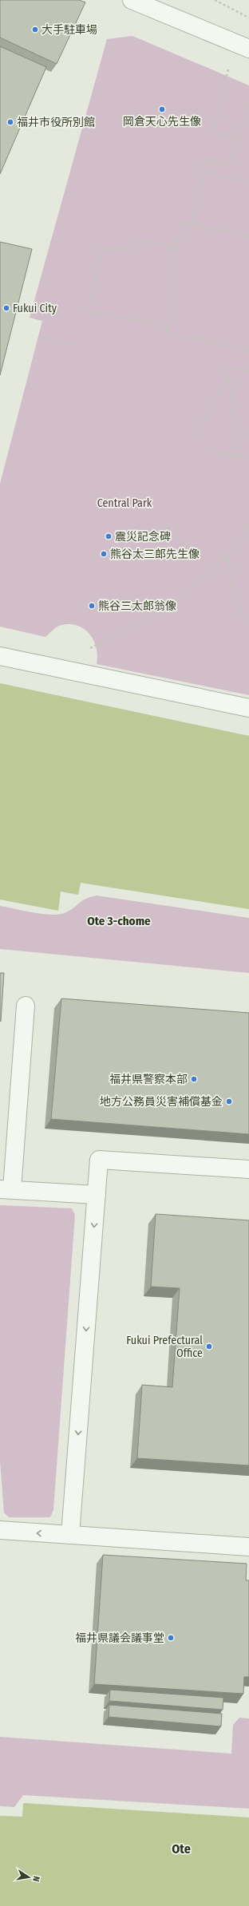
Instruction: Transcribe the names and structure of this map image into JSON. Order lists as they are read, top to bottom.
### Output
{
  "districts": ["Ote 3-chome", "Ote"],
  "parks": ["Central Park"],
  "places": [
    "大手駐車場",
    "岡倉天心先生像",
    "福井市役所別館",
    "Fukui City",
    "震災記念碑",
    "熊谷太三郎先生像",
    "熊谷三太郎翁像",
    "福井県警察本部",
    "地方公務員災害補償基金",
    "Fukui Prefectural Office",
    "福井県議会議事堂"
  ],
  "north": "right"
}
